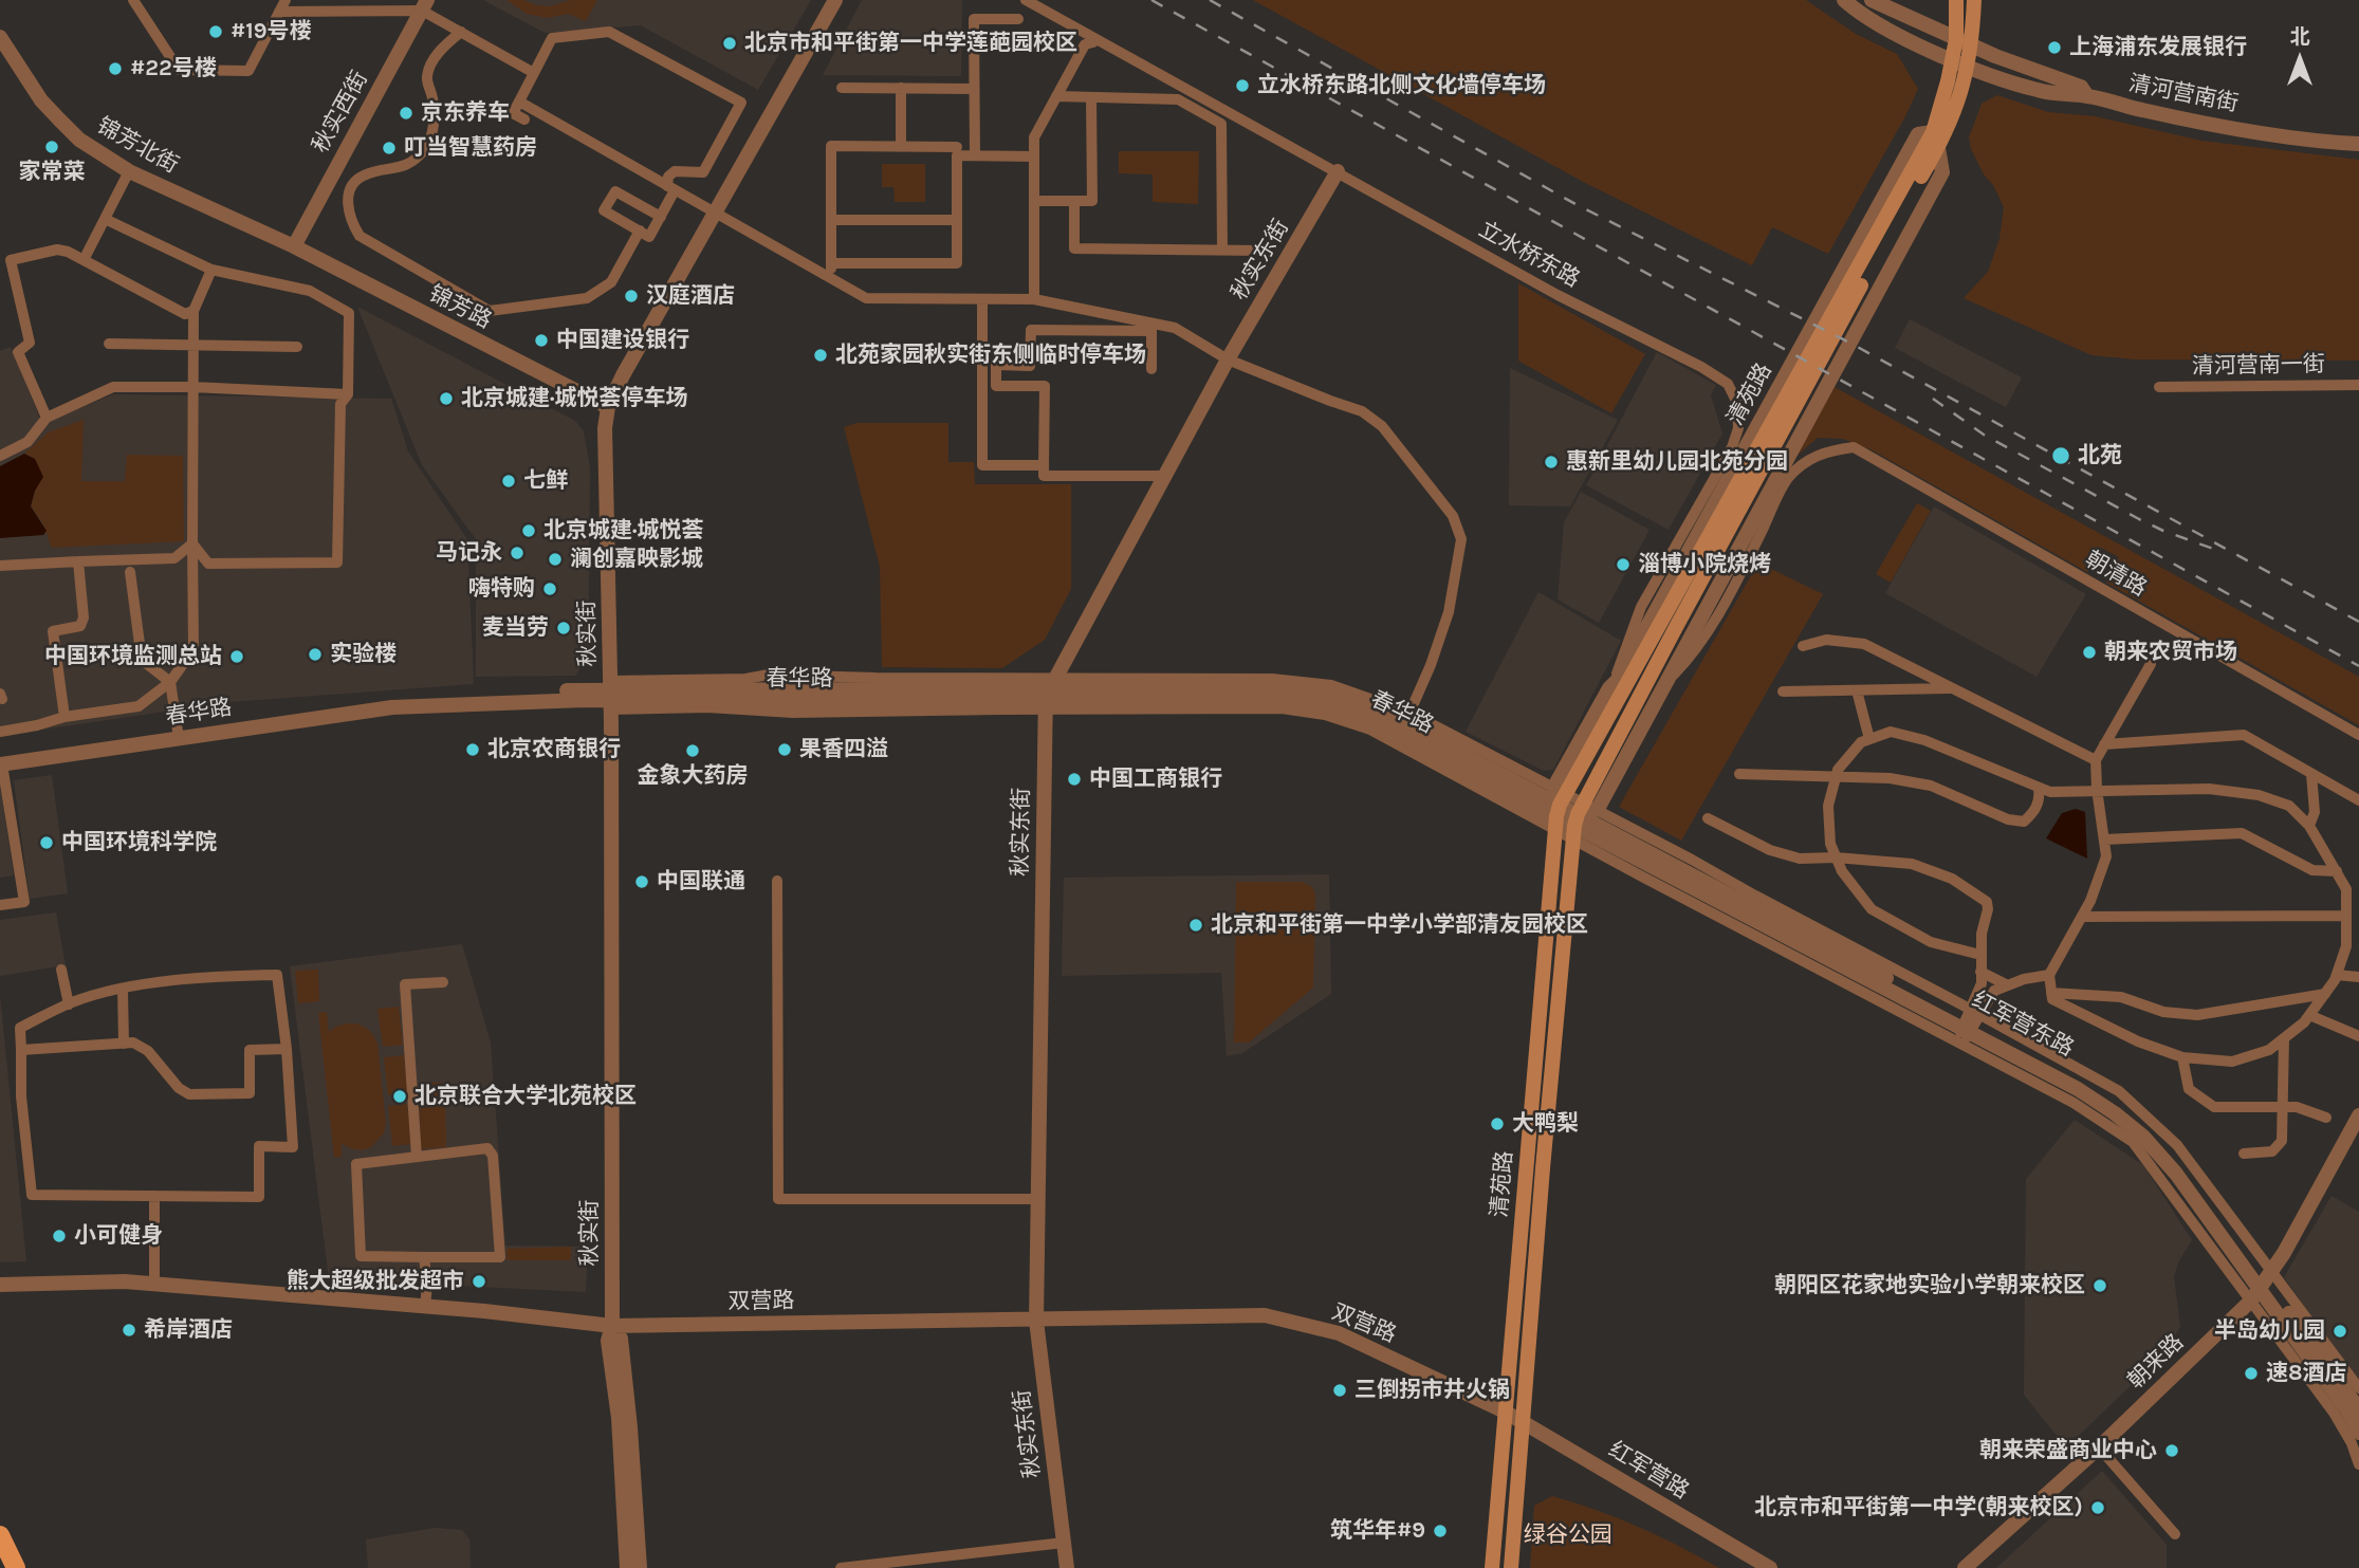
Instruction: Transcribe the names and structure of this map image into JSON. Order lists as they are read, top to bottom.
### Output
{
  "streets": {
    "main road": ["清苑路"],
    "street": [
      "清河营南街",
      "秋实西街",
      "锦芳北街",
      "立水桥东路",
      "秋实东街",
      "锦芳路",
      "清河营南一街",
      "朝清路",
      "秋实街",
      "春华路",
      "红军营东路",
      "双营路",
      "朝来路",
      "红军营路"
    ]
  },
  "crossings": [
    ["清河营南街", "清苑路"],
    ["秋实西街", "锦芳北街"],
    ["秋实西街", "锦芳路"],
    ["锦芳北街", "锦芳路"],
    ["立水桥东路", "秋实东街"],
    ["立水桥东路", "清苑路"],
    ["秋实东街", "春华路"],
    ["秋实东街", "双营路"],
    ["锦芳路", "秋实街"],
    ["清苑路", "朝清路"],
    ["清苑路", "春华路"],
    ["清苑路", "红军营东路"],
    ["清苑路", "双营路"],
    ["清苑路", "红军营路"],
    ["秋实街", "春华路"],
    ["秋实街", "双营路"],
    ["春华路", "红军营东路"],
    ["红军营东路", "朝来路"],
    ["双营路", "红军营路"]
  ],
  "parks": ["绿谷公园"],
  "places": [
    "#19号楼",
    "北京市和平街第一中学莲葩园校区",
    "上海浦东发展银行",
    "#22号楼",
    "立水桥东路北侧文化墙停车场",
    "京东养车",
    "家常菜",
    "叮当智慧药房",
    "汉庭酒店",
    "中国建设银行",
    "北苑家园秋实街东侧临时停车场",
    "北京城建·城悦荟停车场",
    "北苑",
    "惠新里幼儿园北苑分园",
    "七鲜",
    "北京城建·城悦荟",
    "马记永",
    "澜创嘉映影城",
    "淄博小院烧烤",
    "嗨特购",
    "麦当劳",
    "朝来农贸市场",
    "实验楼",
    "中国环境监测总站",
    "北京农商银行",
    "果香四溢",
    "金象大药房",
    "中国工商银行",
    "中国环境科学院",
    "中国联通",
    "北京和平街第一中学小学部清友园校区",
    "北京联合大学北苑校区",
    "大鸭梨",
    "小可健身",
    "熊大超级批发超市",
    "朝阳区花家地实验小学朝来校区",
    "希岸酒店",
    "半岛幼儿园",
    "速8酒店",
    "三倒拐市井火锅",
    "朝来荣盛商业中心",
    "北京市和平街第一中学(朝来校区)",
    "筑华年#9"
  ],
  "north": "top"
}
